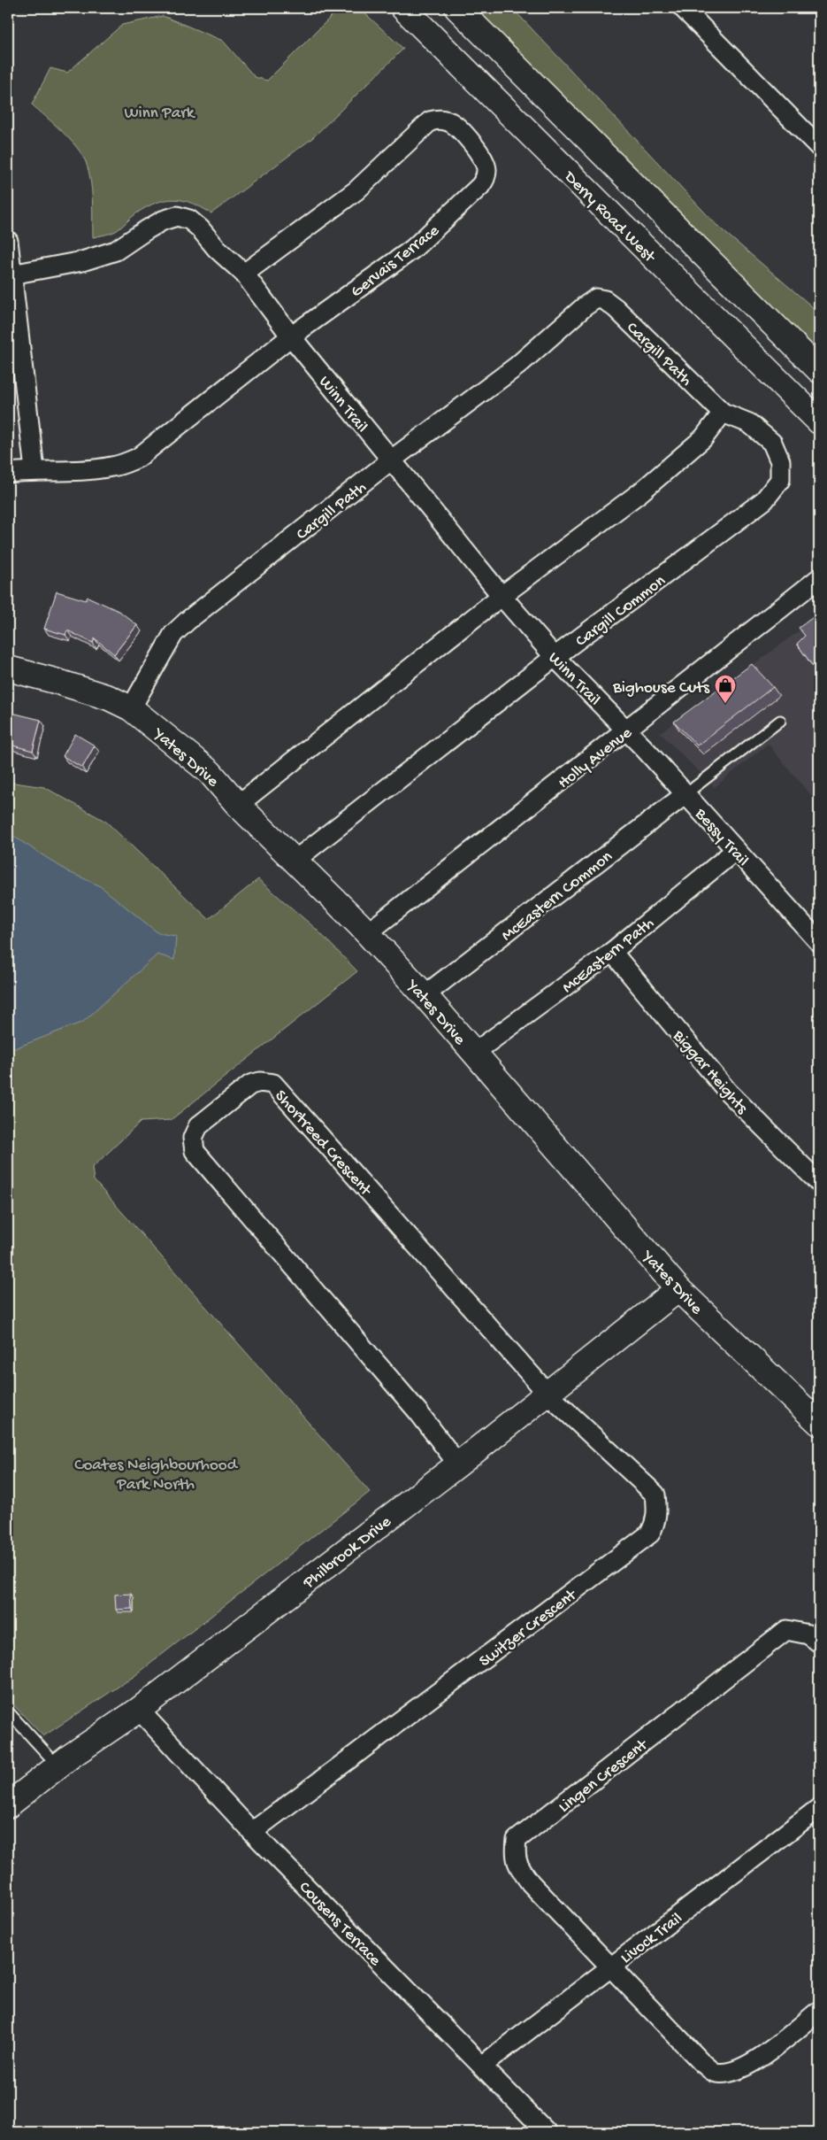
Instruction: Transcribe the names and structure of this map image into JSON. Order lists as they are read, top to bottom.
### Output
{
  "streets": {
    "street": [
      "Derry Road West",
      "Gervais Terrace",
      "Cargill Path",
      "Winn Trail",
      "Cargill Common",
      "Yates Drive",
      "Holly Avenue",
      "Bessy Trail",
      "McEastern Common",
      "McEastern Path",
      "Biggar Heights",
      "Shortreed Crescent",
      "Philbrook Drive",
      "Switzer Crescent",
      "Lingen Crescent",
      "Cousens Terrace",
      "Livock Trail"
    ]
  },
  "crossings": [
    ["Gervais Terrace", "Winn Trail"],
    ["Cargill Path", "Winn Trail"],
    ["Cargill Path", "Cargill Common"],
    ["Cargill Path", "Yates Drive"],
    ["Winn Trail", "Cargill Common"],
    ["Winn Trail", "Holly Avenue"],
    ["Winn Trail", "Bessy Trail"],
    ["Cargill Common", "Yates Drive"],
    ["Yates Drive", "Holly Avenue"],
    ["Yates Drive", "McEastern Common"],
    ["Yates Drive", "McEastern Path"],
    ["Yates Drive", "Philbrook Drive"],
    ["Holly Avenue", "Bessy Trail"],
    ["Bessy Trail", "McEastern Common"],
    ["Bessy Trail", "McEastern Path"],
    ["McEastern Path", "Biggar Heights"],
    ["Shortreed Crescent", "Philbrook Drive"],
    ["Shortreed Crescent", "Switzer Crescent"],
    ["Philbrook Drive", "Switzer Crescent"],
    ["Philbrook Drive", "Cousens Terrace"],
    ["Switzer Crescent", "Cousens Terrace"],
    ["Lingen Crescent", "Livock Trail"],
    ["Cousens Terrace", "Livock Trail"]
  ],
  "parks": ["Winn Park", "Coates Neighbourhood Park North"],
  "places": {
    "shop": ["Bighouse Cuts"]
  }
}
